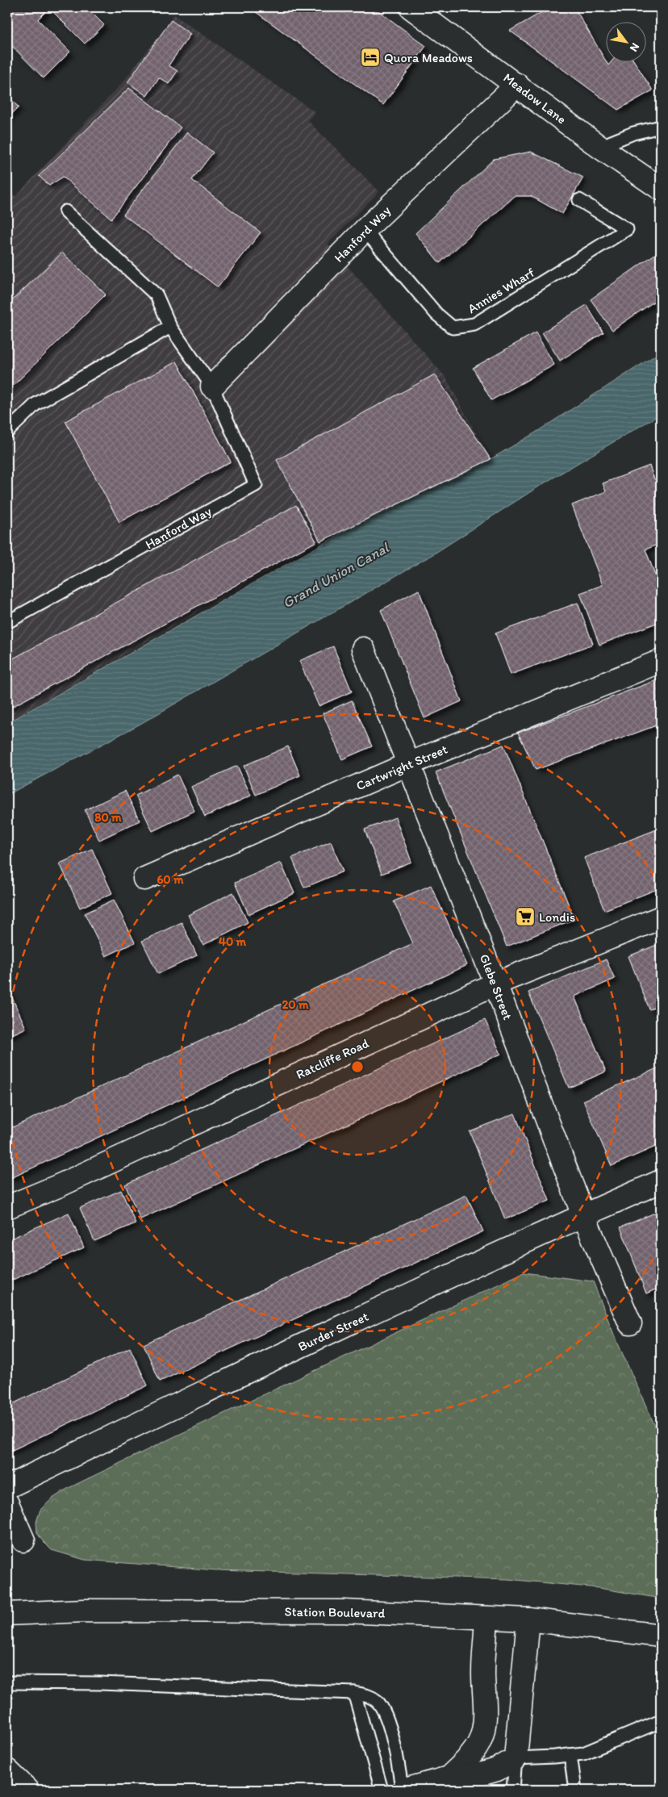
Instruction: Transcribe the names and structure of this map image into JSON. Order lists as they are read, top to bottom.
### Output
{
  "streets": {
    "street": [
      "Meadow Lane",
      "Hanford Way",
      "Cartwright Street",
      "Glebe Street",
      "Ratcliffe Road",
      "Burder Street",
      "Station Boulevard"
    ],
    "lane": ["Annies Wharf"]
  },
  "crossings": [
    ["Meadow Lane", "Hanford Way"],
    ["Hanford Way", "Annies Wharf"],
    ["Cartwright Street", "Glebe Street"],
    ["Glebe Street", "Ratcliffe Road"],
    ["Glebe Street", "Burder Street"]
  ],
  "water": ["Grand Union Canal"],
  "places": {
    "hotel": ["Quora Meadows"],
    "supermarket": ["Londis"]
  },
  "north": "bottom right",
  "rings": [
    "80 m",
    "60 m",
    "40 m",
    "20 m"
  ]
}
